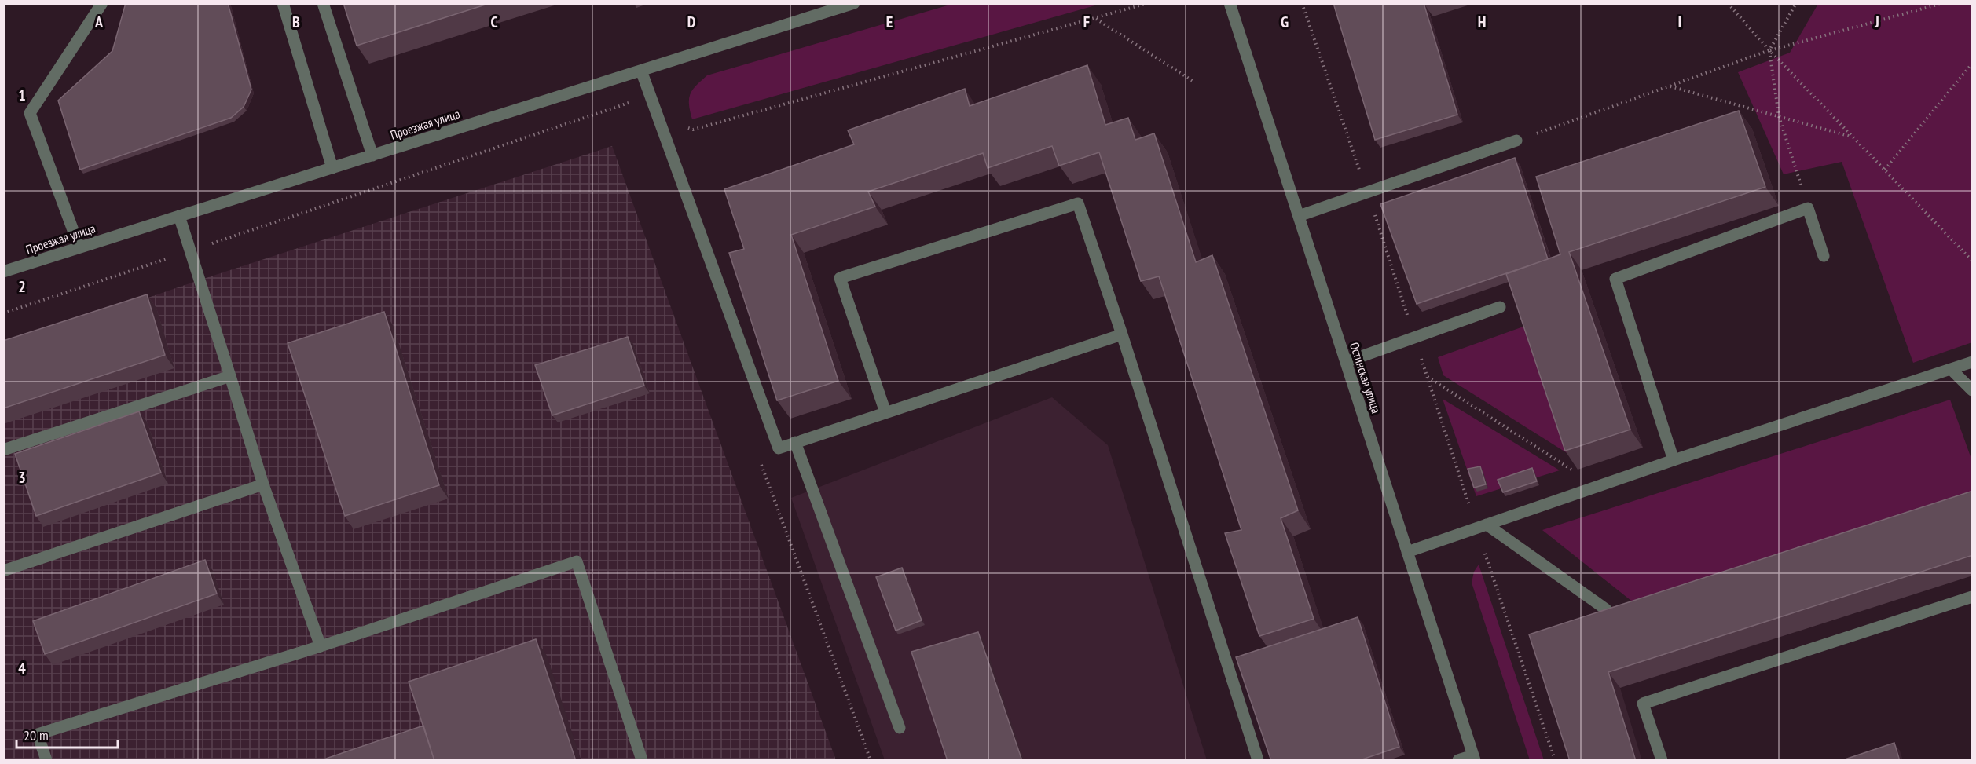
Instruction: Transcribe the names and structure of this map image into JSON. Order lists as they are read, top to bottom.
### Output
{
  "streets": {
    "street": ["Проезжая улица", "Остинская улица"]
  },
  "scale_bar": "20 m",
  "grid": {
    "columns": [
      "A",
      "B",
      "C",
      "D",
      "E",
      "F",
      "G",
      "H",
      "I",
      "J"
    ],
    "rows": [
      "1",
      "2",
      "3",
      "4"
    ]
  }
}
